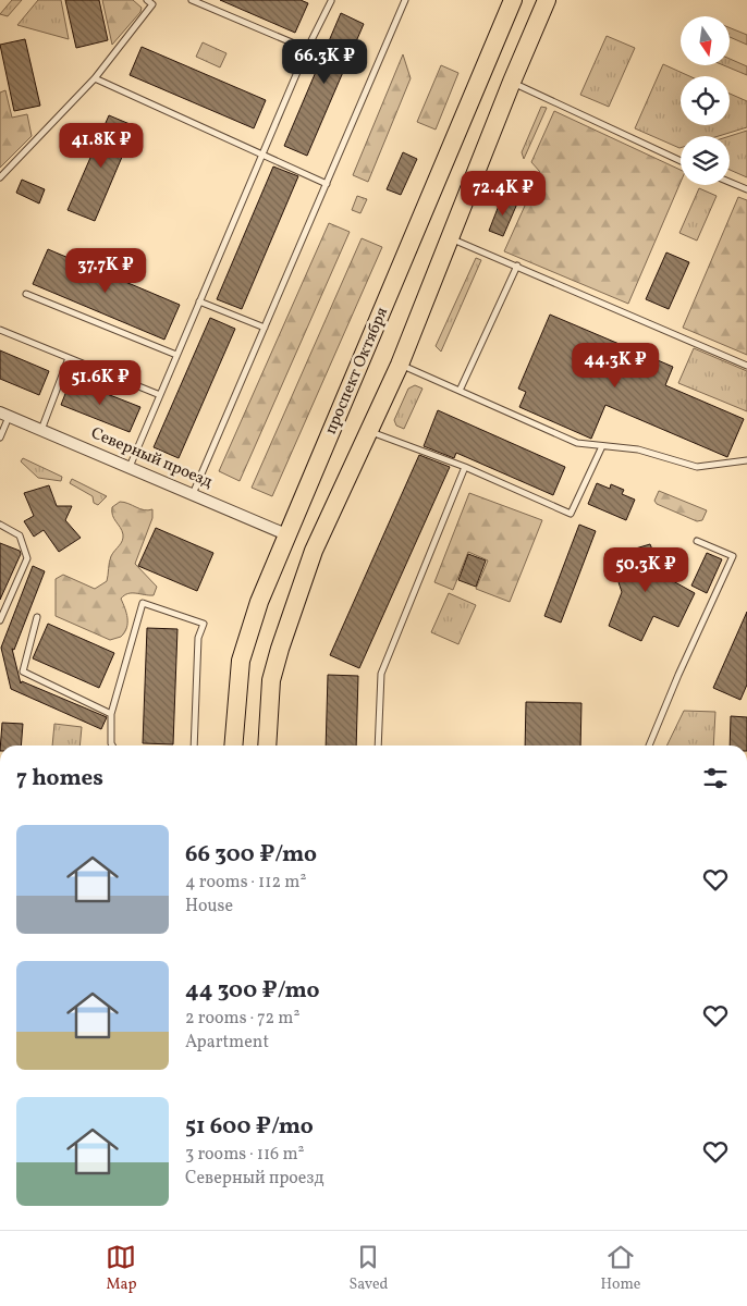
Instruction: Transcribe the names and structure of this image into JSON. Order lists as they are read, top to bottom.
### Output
{
  "streets": {
    "main road": ["проспект Октября"],
    "street": ["Северный проезд"]
  },
  "crossings": [
    ["проспект Октября", "Северный проезд"]
  ],
  "north": "bottom",
  "page": {
    "price": [
      "66.3K ₽",
      "41.8K ₽",
      "72.4K ₽",
      "37.7K ₽",
      "44.3K ₽",
      "51.6K ₽",
      "50.3K ₽"
    ],
    "heading": "7 homes",
    "list": [
      {
        "name": "66 300 ₽/mo",
        "note": "4 rooms · 112 m² · House"
      },
      {
        "name": "44 300 ₽/mo",
        "note": "2 rooms · 72 m² · Apartment"
      },
      {
        "name": "51 600 ₽/mo",
        "note": "3 rooms · 116 m² · Северный проезд"
      }
    ],
    "tabs": ["Map", "Saved", "Home"]
  }
}
